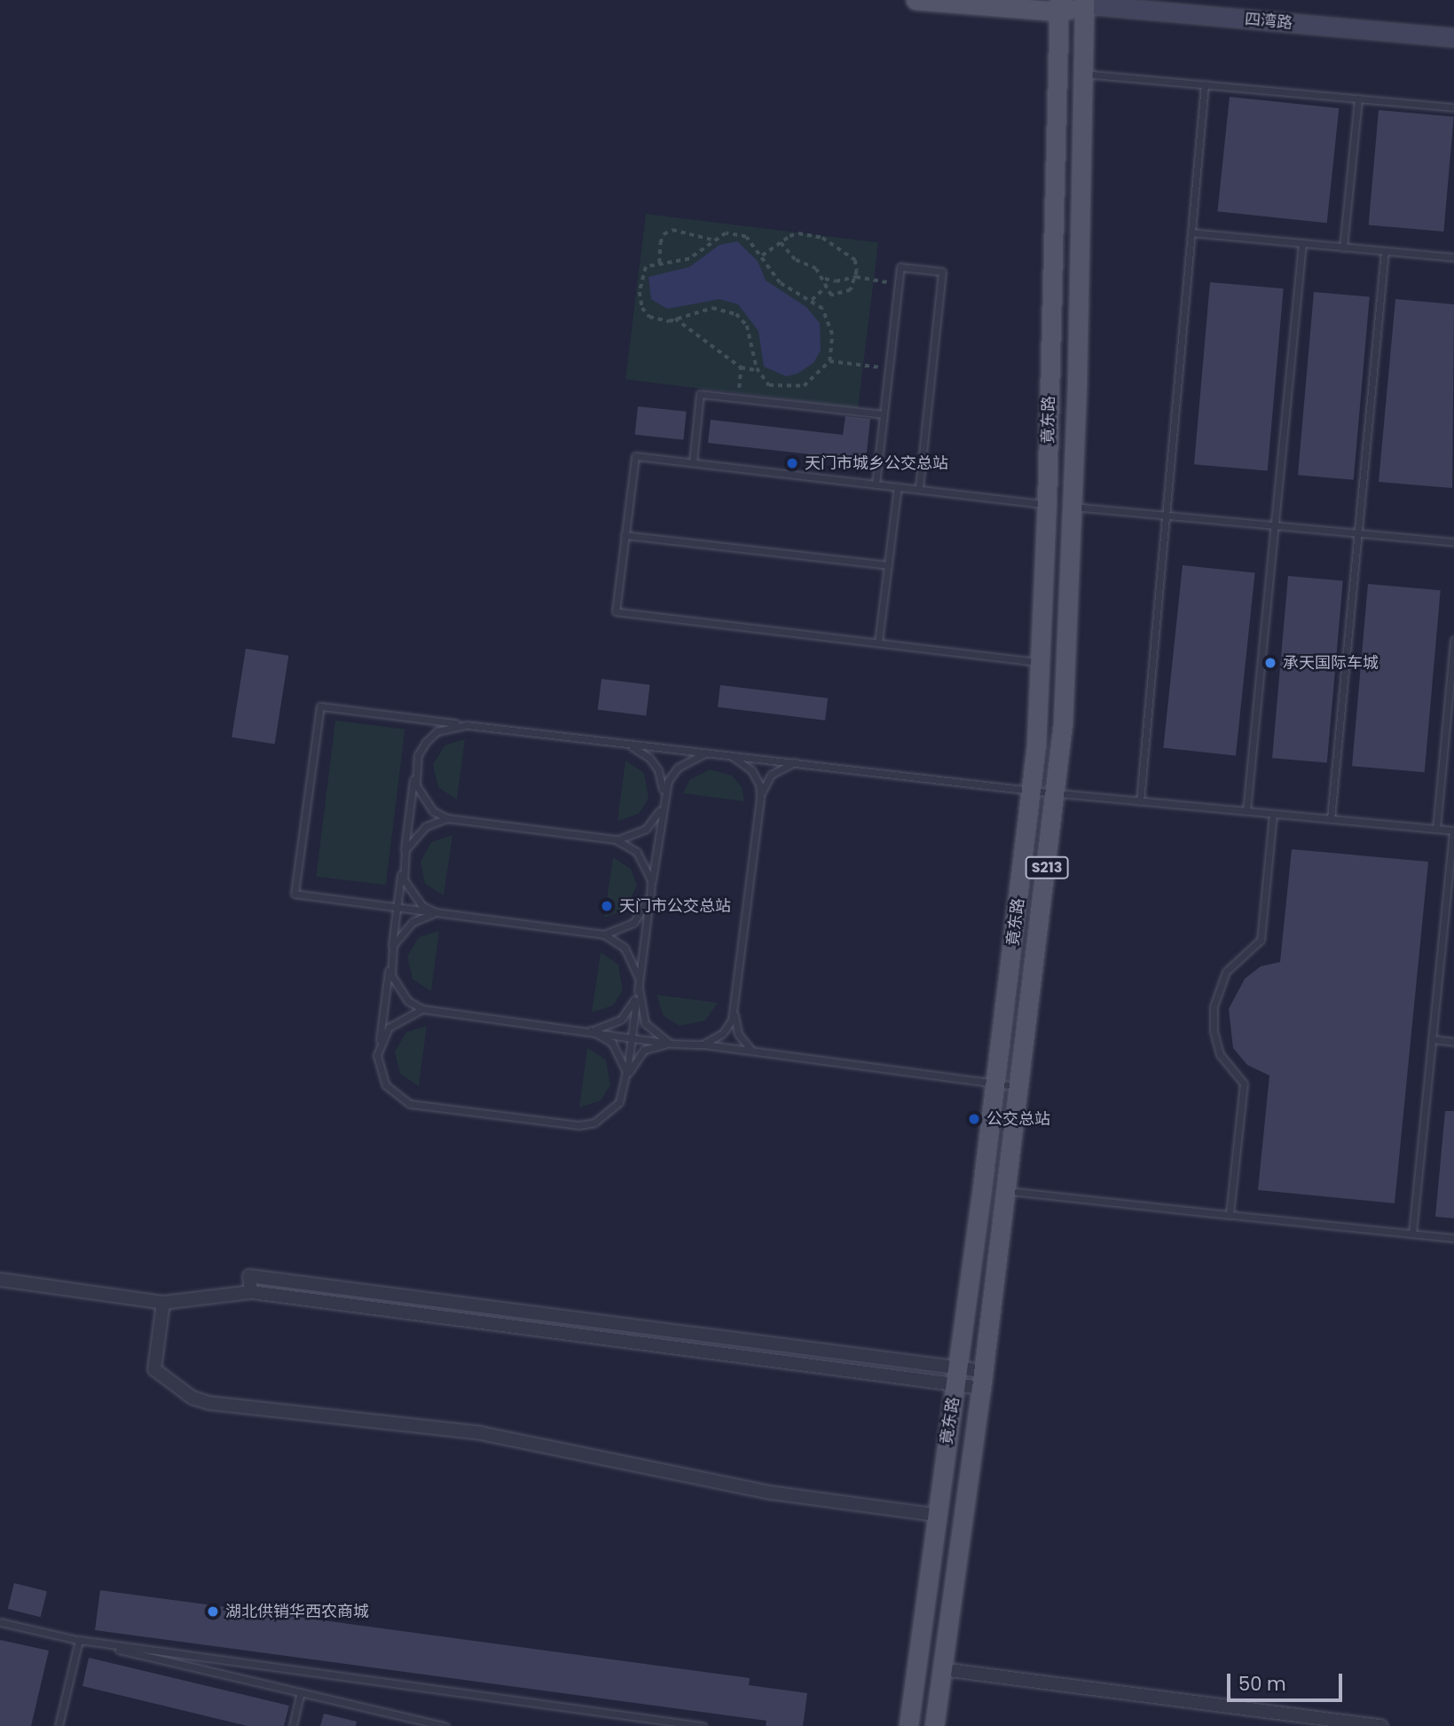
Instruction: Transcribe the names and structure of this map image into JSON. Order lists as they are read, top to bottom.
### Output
{
  "streets": {
    "main road": ["竟东路", "S213"],
    "street": ["四湾路"]
  },
  "crossings": [
    ["四湾路", "竟东路"]
  ],
  "places": [
    "天门市城乡公交总站",
    "承天国际车城",
    "天门市公交总站",
    "公交总站",
    "湖北供销华西农商城"
  ],
  "scale_bar": "50 m"
}
